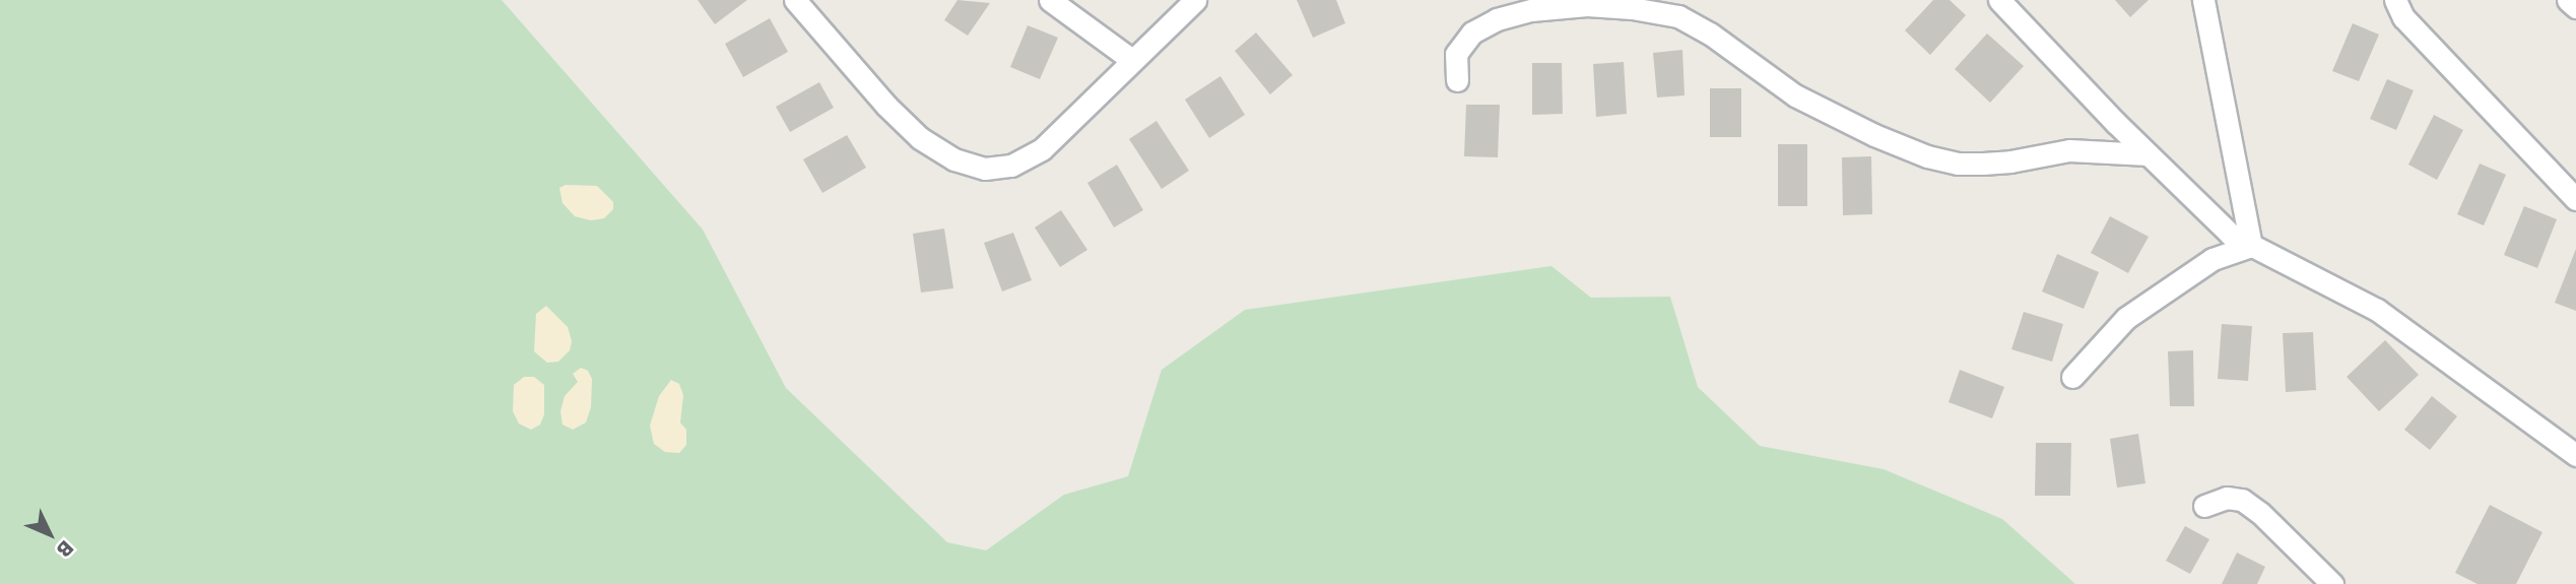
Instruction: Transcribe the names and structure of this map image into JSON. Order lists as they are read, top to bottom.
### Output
{
  "north": "bottom right"
}
